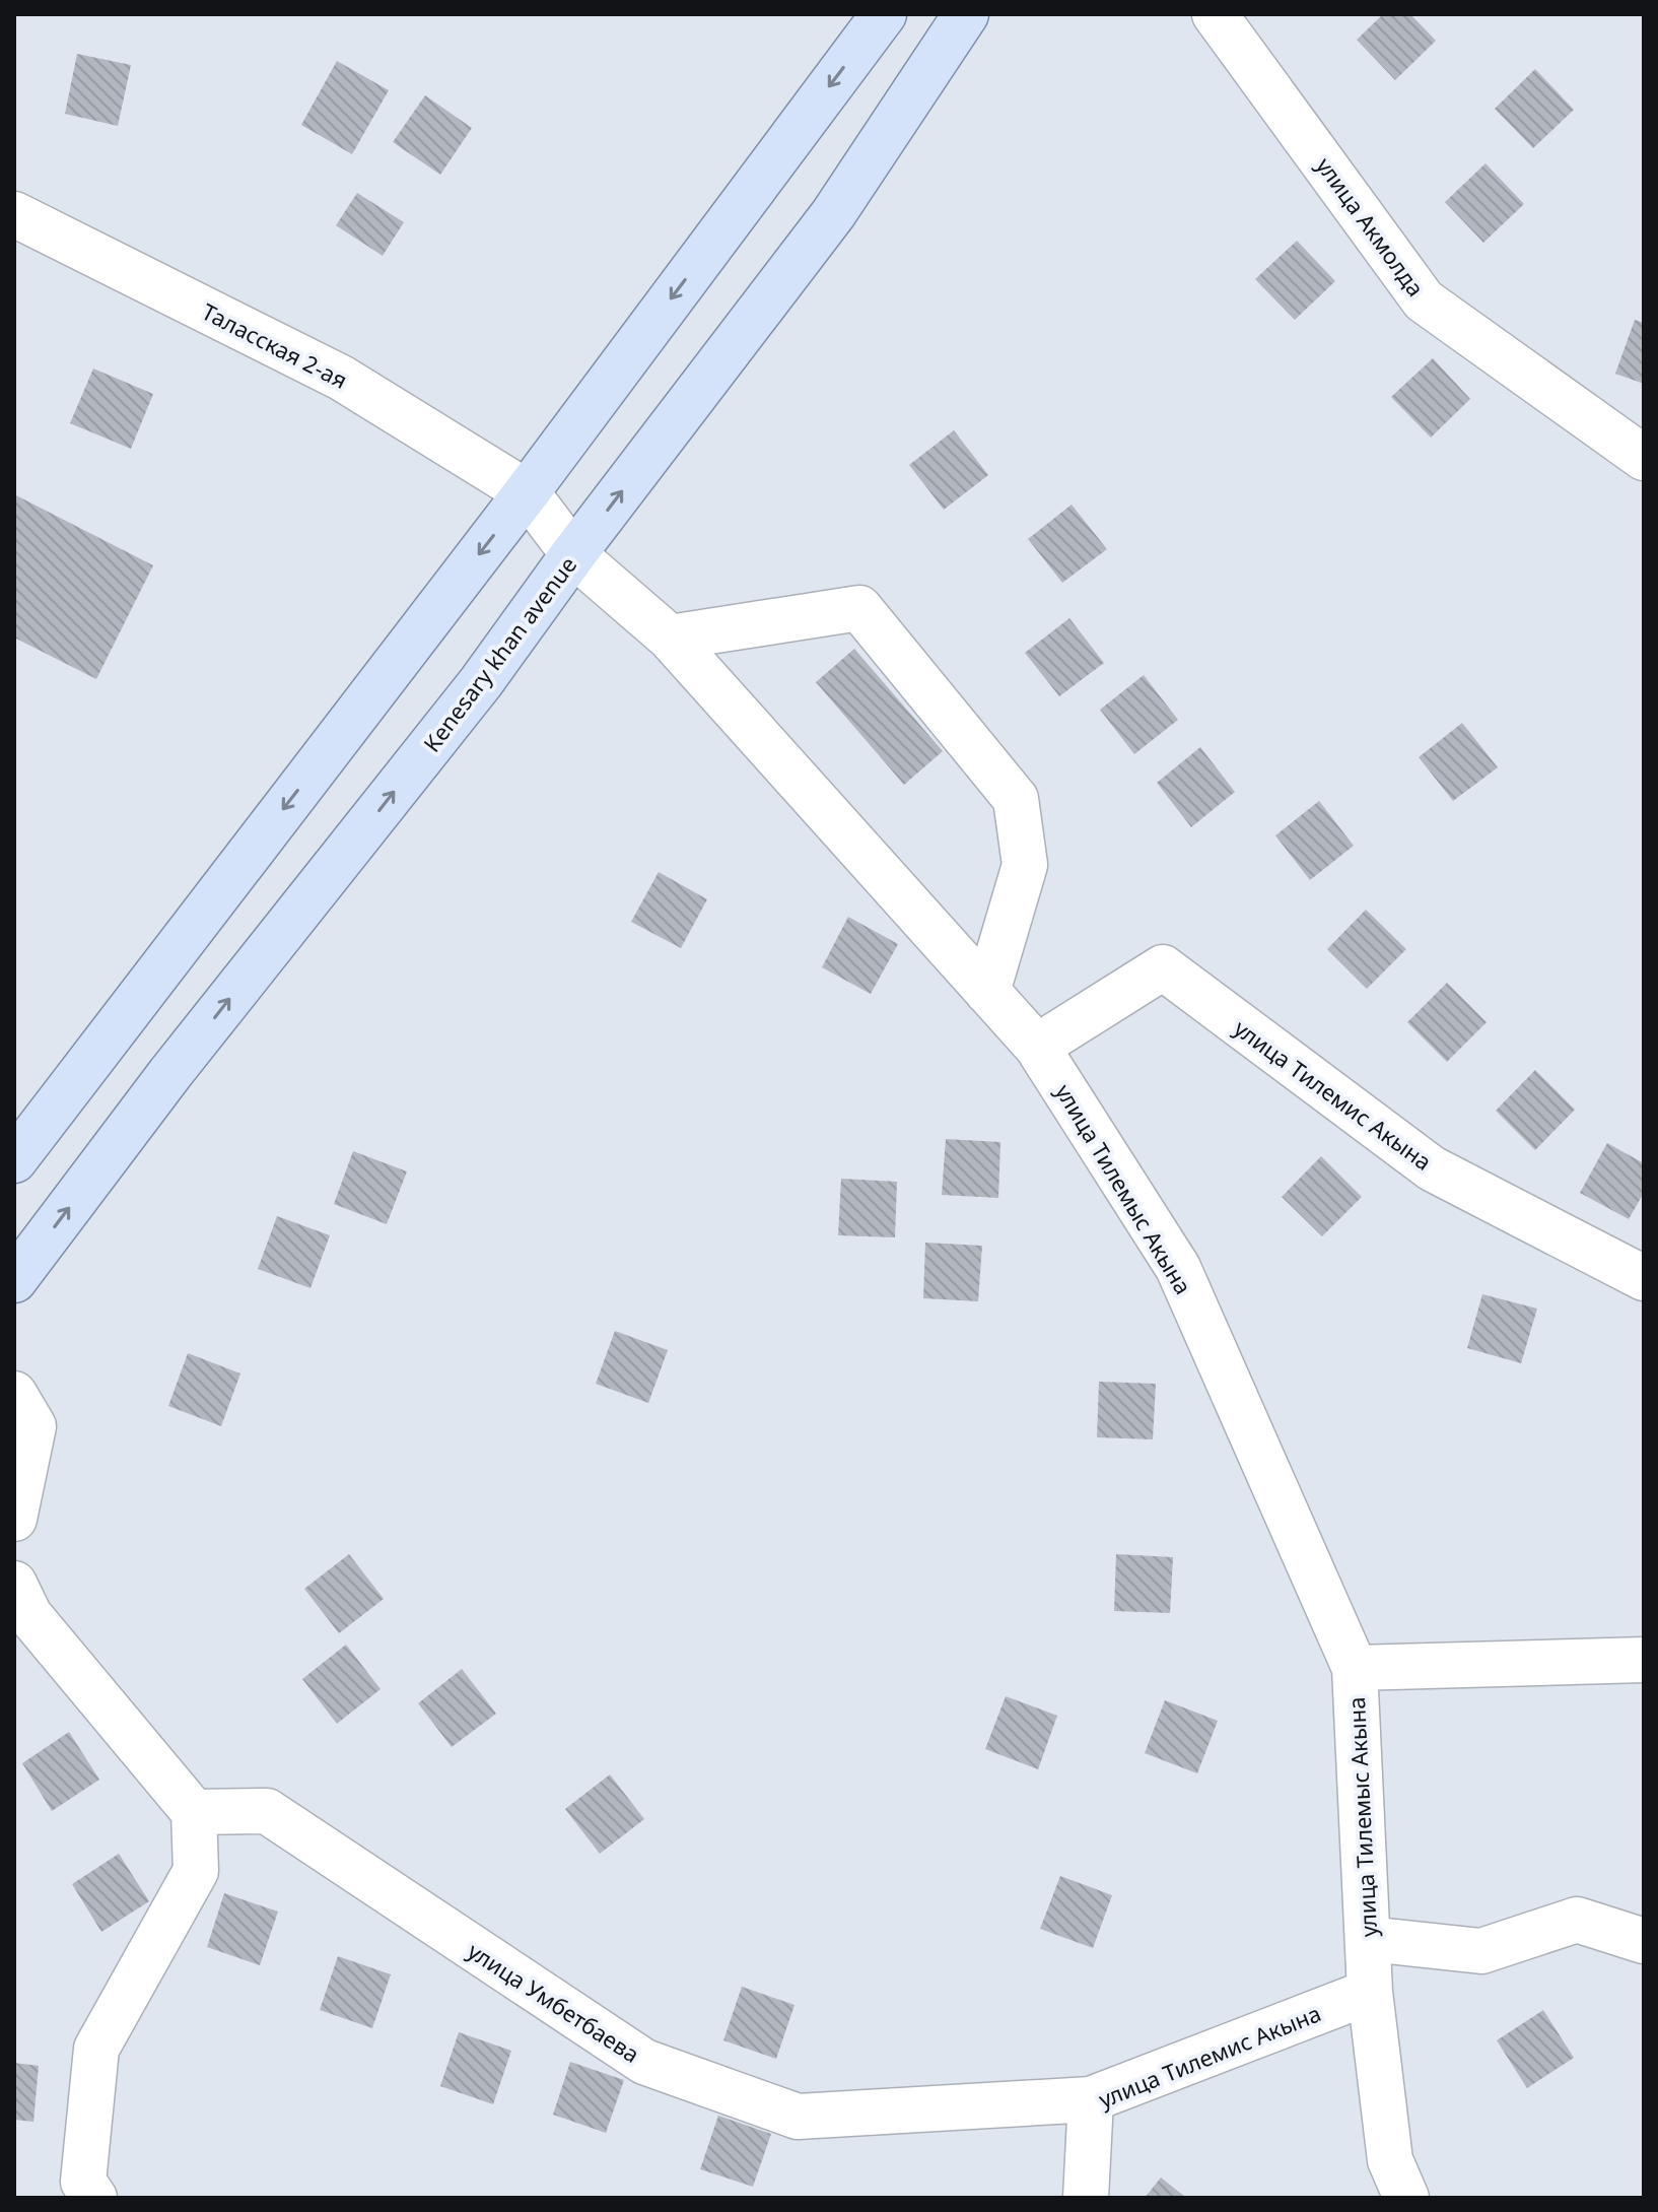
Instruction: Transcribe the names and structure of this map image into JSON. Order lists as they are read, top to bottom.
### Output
{
  "streets": {
    "main road": ["Kenesary khan avenue"],
    "street": [
      "улица Акмолда",
      "Таласская 2-ая",
      "улица Тилемис Акына",
      "улица Тилемыс Акына",
      "улица Умбетбаева"
    ]
  },
  "crossings": [
    ["Таласская 2-ая", "улица Тилемыс Акына"],
    ["Kenesary khan avenue", "улица Тилемыс Акына"],
    ["улица Тилемис Акына", "улица Тилемыс Акына"],
    ["улица Тилемис Акына", "улица Умбетбаева"]
  ]
}
